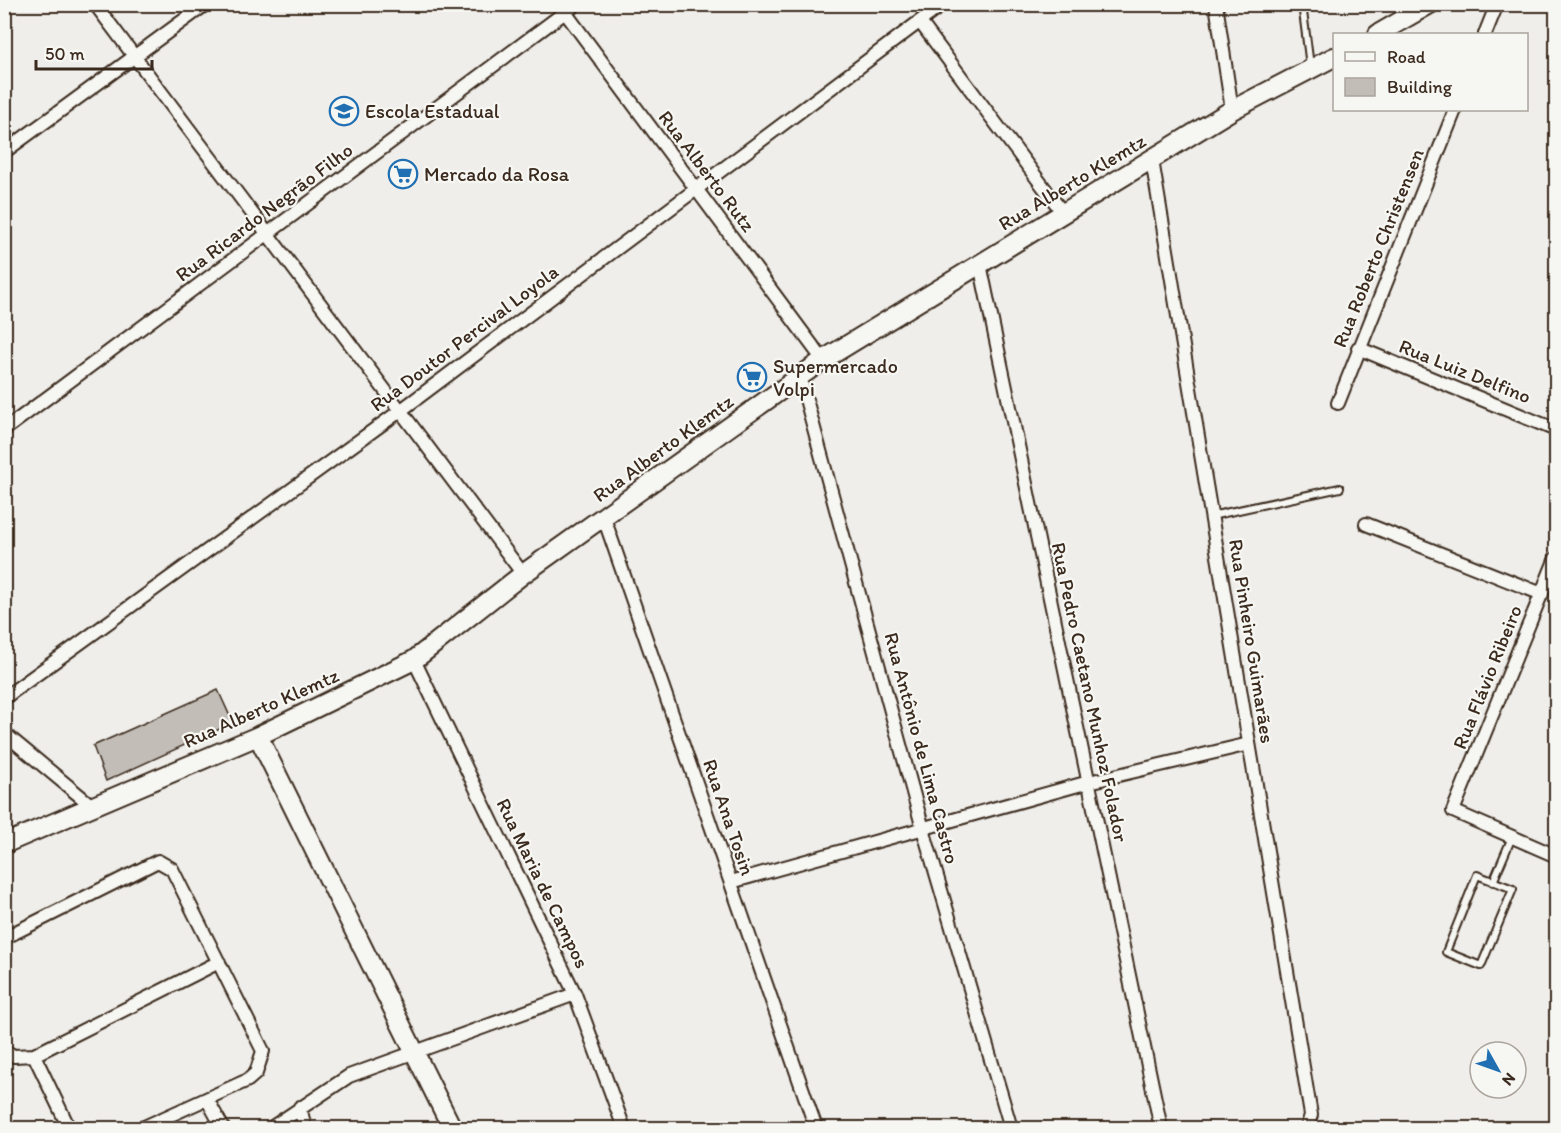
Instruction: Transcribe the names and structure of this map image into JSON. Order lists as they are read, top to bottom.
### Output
{
  "streets": {
    "street": [
      "Rua Alberto Rutz",
      "Rua Alberto Klemtz",
      "Rua Ricardo Negrão Filho",
      "Rua Roberto Christensen",
      "Rua Doutor Percival Loyola",
      "Rua Luiz Delfino",
      "Rua Pinheiro Guimarães",
      "Rua Flávio Ribeiro",
      "Rua Pedro Caetano Munhoz Folador",
      "Rua Antônio de Lima Castro",
      "Rua Ana Tosin",
      "Rua Maria de Campos"
    ]
  },
  "crossings": [
    ["Rua Alberto Rutz", "Rua Alberto Klemtz"],
    ["Rua Alberto Rutz", "Rua Ricardo Negrão Filho"],
    ["Rua Alberto Rutz", "Rua Doutor Percival Loyola"],
    ["Rua Alberto Klemtz", "Rua Pinheiro Guimarães"],
    ["Rua Alberto Klemtz", "Rua Pedro Caetano Munhoz Folador"],
    ["Rua Alberto Klemtz", "Rua Antônio de Lima Castro"],
    ["Rua Alberto Klemtz", "Rua Ana Tosin"],
    ["Rua Alberto Klemtz", "Rua Maria de Campos"],
    ["Rua Roberto Christensen", "Rua Luiz Delfino"]
  ],
  "places": {
    "school or university": ["Escola Estadual"],
    "supermarket": ["Mercado da Rosa", "Supermercado Volpi"]
  },
  "legend": ["Road", "Building"],
  "scale_bar": "50 m",
  "north": "bottom right"
}
